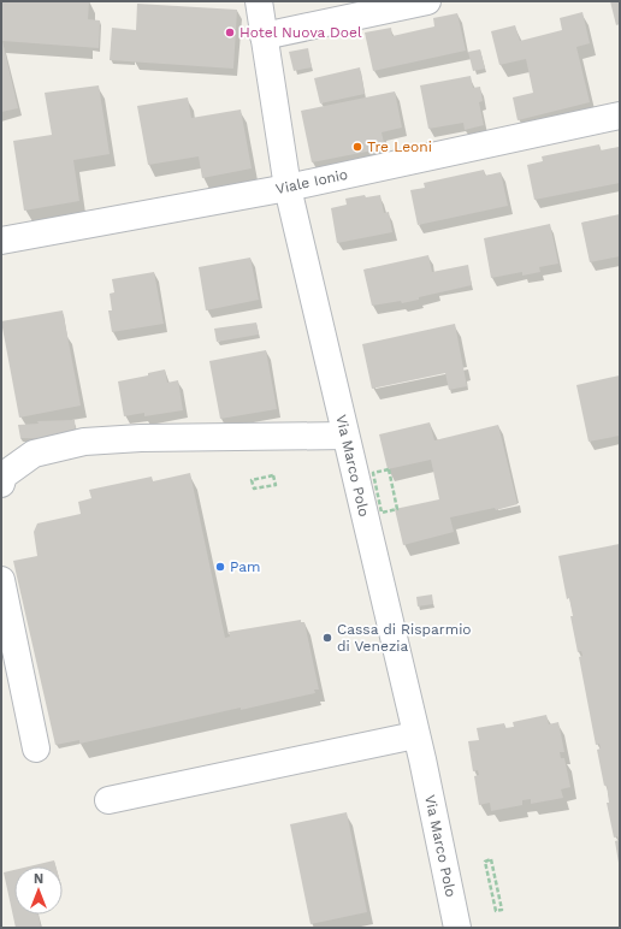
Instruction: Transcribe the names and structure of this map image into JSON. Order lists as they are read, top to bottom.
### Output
{
  "streets": {
    "street": ["Viale Ionio", "Via Marco Polo"]
  },
  "crossings": [
    ["Viale Ionio", "Via Marco Polo"]
  ],
  "places": [
    "Hotel Nuova Doel",
    "Tre Leoni",
    "Pam",
    "Cassa di Risparmio di Venezia"
  ],
  "north": "top"
}
